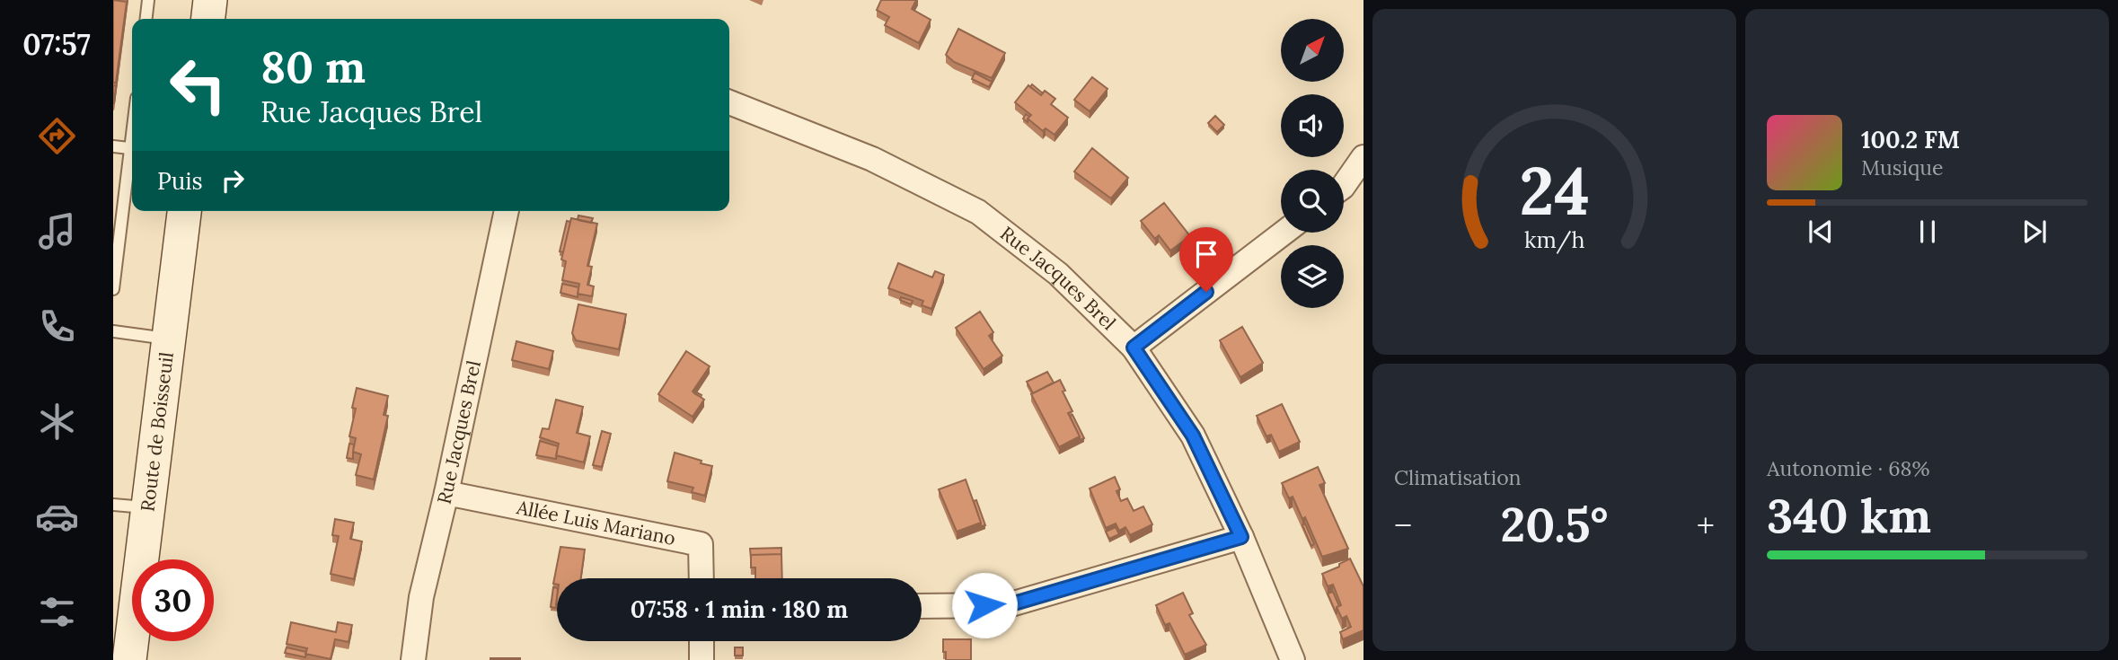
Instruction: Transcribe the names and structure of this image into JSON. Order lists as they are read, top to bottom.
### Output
{
  "streets": {
    "main road": ["Route de Boisseuil"],
    "street": ["Rue Jacques Brel", "Allée Luis Mariano"]
  },
  "crossings": [
    ["Rue Jacques Brel", "Allée Luis Mariano"]
  ],
  "north": "top right",
  "page": {
    "tabs": "07:57",
    "turn": ["80 m", "Rue Jacques Brel"],
    "song": ["100.2 FM", "Musique"],
    "then": "Puis",
    "tile": [
      "Climatisation",
      ["Autonomie · 68%", "340 km"]
    ],
    "heat": ["−", "20.5°", "+"],
    "limit": "30",
    "trip": "07:58 · 1 min · 180 m",
    "gauge": ["24", "km/h"]
  }
}
